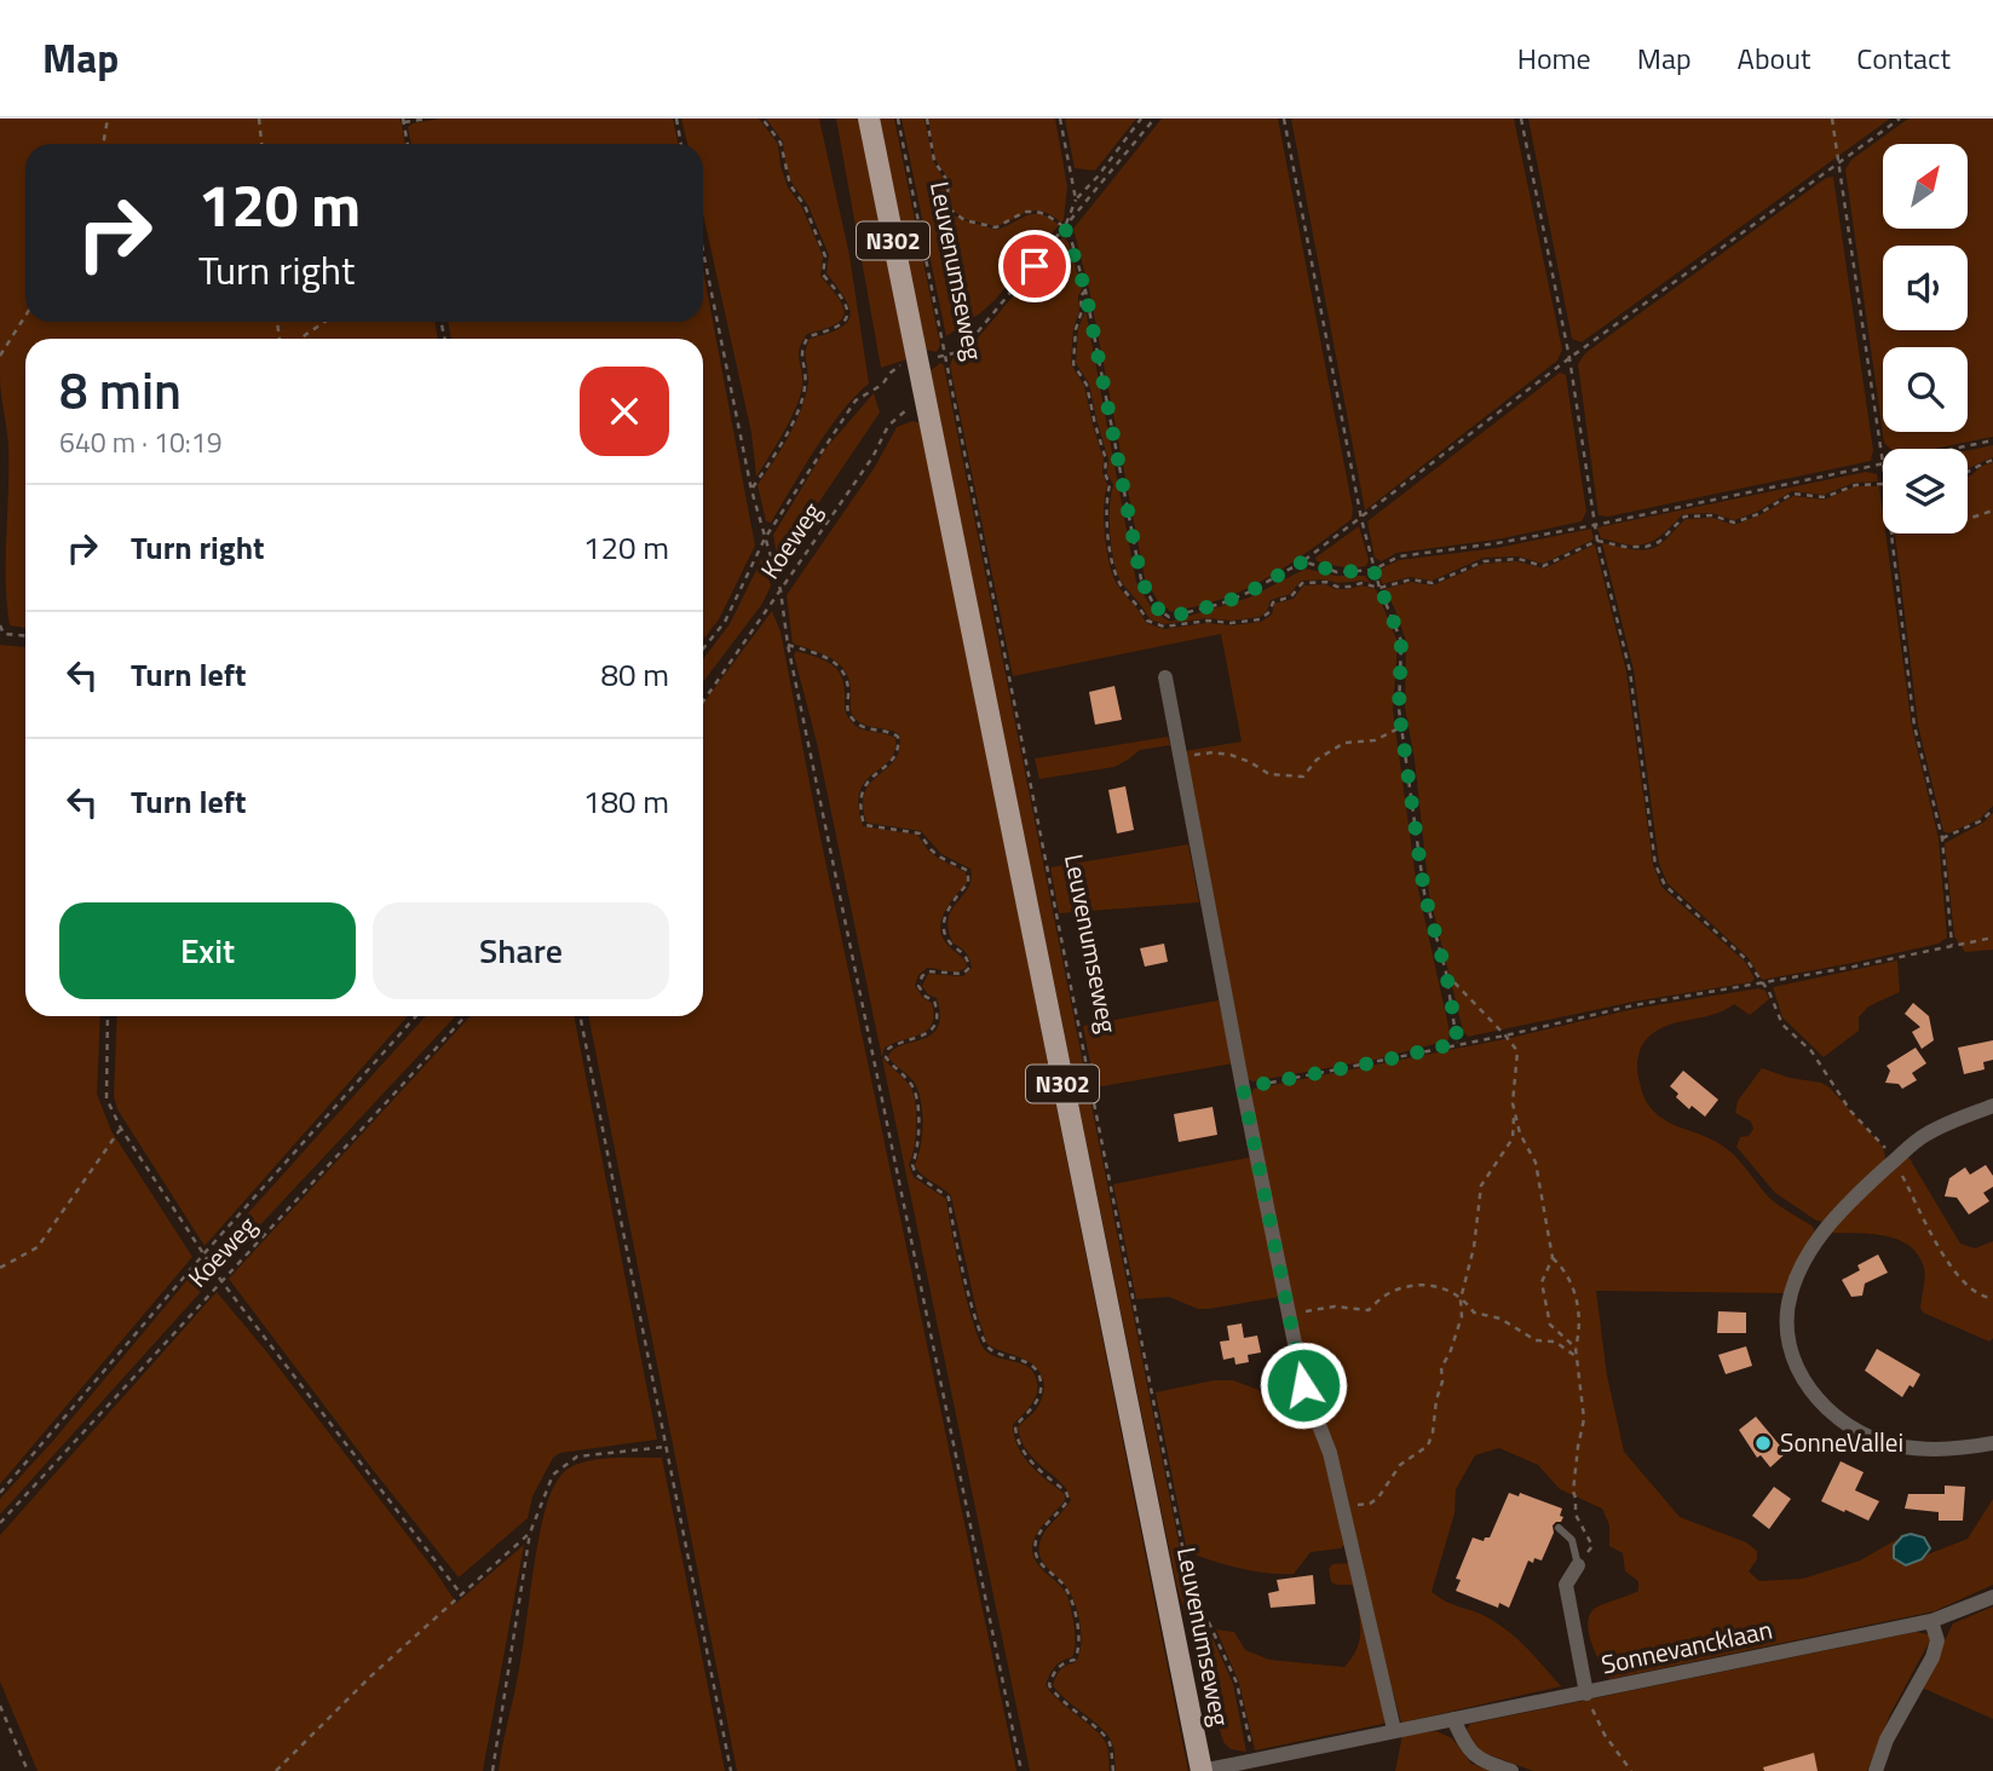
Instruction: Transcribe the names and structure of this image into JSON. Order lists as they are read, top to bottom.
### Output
{
  "streets": {
    "main road": ["N302", "Leuvenumseweg"],
    "street": ["Sonnevancklaan"],
    "path": ["Koeweg"]
  },
  "crossings": [
    ["Leuvenumseweg", "Koeweg"],
    ["Leuvenumseweg", "Sonnevancklaan"]
  ],
  "places": ["SonneVallei"],
  "north": "top right",
  "page": {
    "header": "Map",
    "nav": [
      "Home",
      "Map",
      "About",
      "Contact"
    ],
    "turn": ["120 m", "Turn right"],
    "heading": ["8 min", "640 m · 10:19"],
    "list": [
      {
        "name": "Turn right",
        "value": "120 m"
      },
      {
        "name": "Turn left",
        "value": "80 m"
      },
      {
        "name": "Turn left",
        "value": "180 m"
      }
    ],
    "buttons": ["Exit", "Share"]
  }
}
